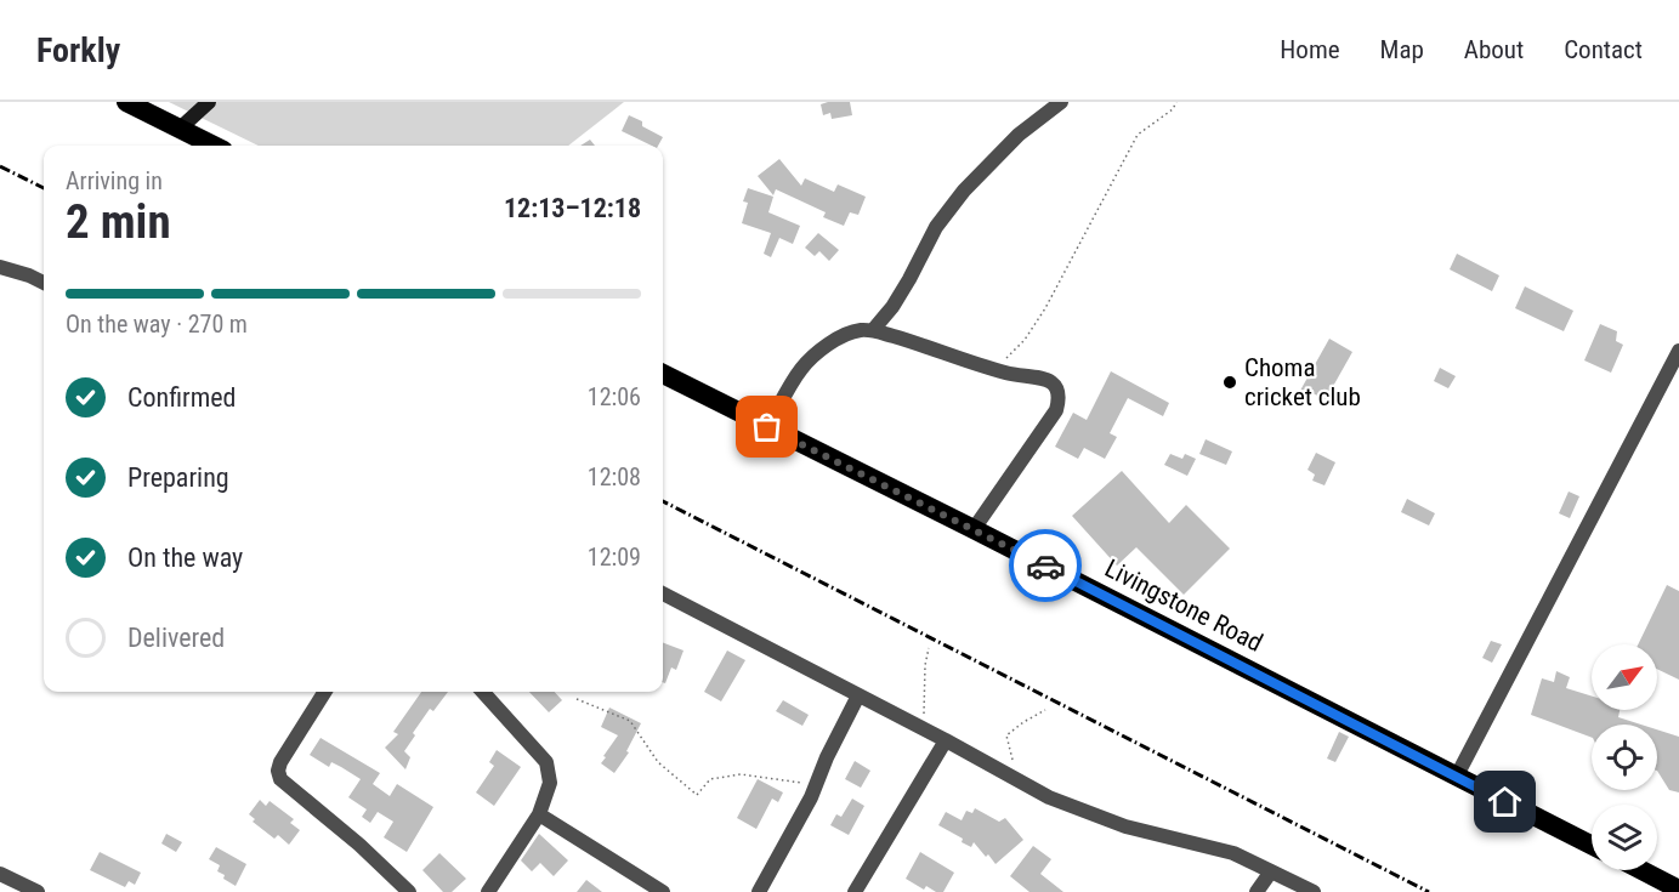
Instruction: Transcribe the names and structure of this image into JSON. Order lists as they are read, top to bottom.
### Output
{
  "streets": {
    "highway": ["Livingstone Road"]
  },
  "places": ["Choma cricket club"],
  "north": "top right",
  "page": {
    "header": "Forkly",
    "nav": [
      "Home",
      "Map",
      "About",
      "Contact"
    ],
    "heading": ["2 min", "Arriving in", "12:13–12:18"],
    "bar": "On the way · 270 m",
    "list": [
      ["Confirmed", "12:06"],
      ["Preparing", "12:08"],
      ["On the way", "12:09"],
      "Delivered"
    ]
  }
}
